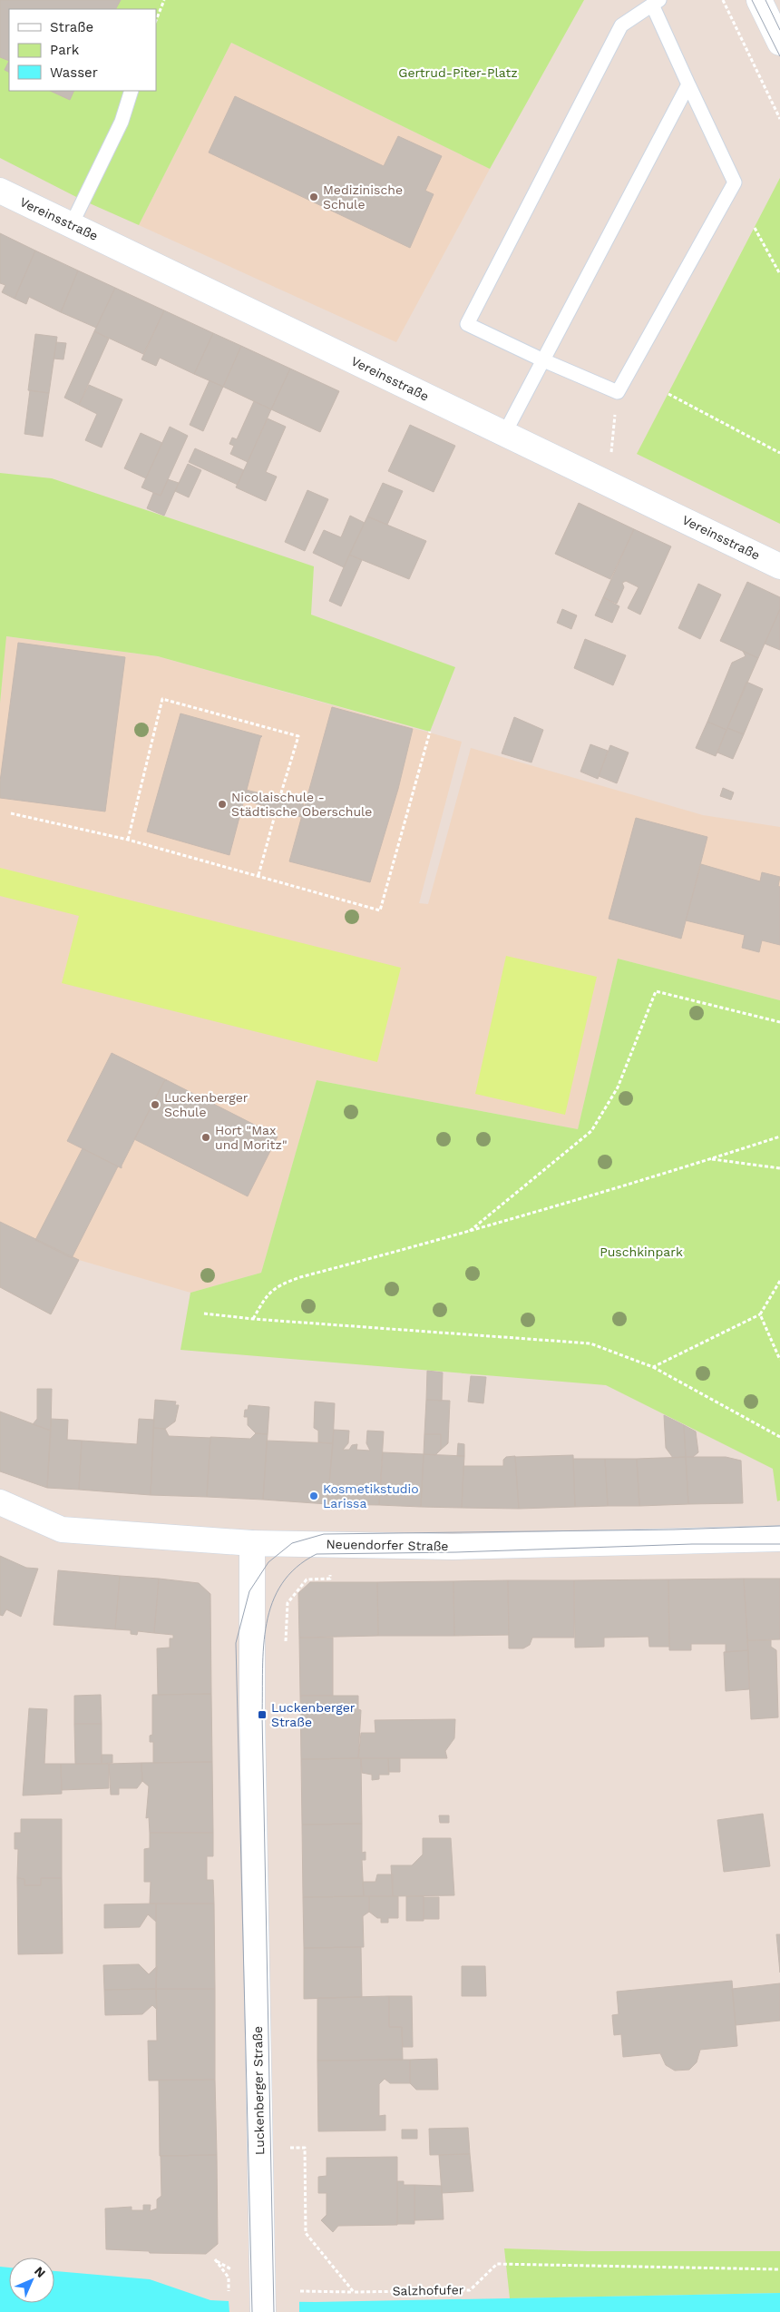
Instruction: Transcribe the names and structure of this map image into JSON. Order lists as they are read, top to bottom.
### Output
{
  "streets": {
    "street": ["Vereinsstraße", "Neuendorfer Straße", "Luckenberger Straße"],
    "path": ["Salzhofufer"]
  },
  "crossings": [
    ["Neuendorfer Straße", "Luckenberger Straße"]
  ],
  "parks": ["Gertrud-Piter-Platz", "Puschkinpark"],
  "places": {
    "other": [
      "Medizinische Schule",
      "Nicolaischule - Städtische Oberschule",
      "Luckenberger Schule",
      "Hort \"Max und Moritz\"",
      "Kosmetikstudio Larissa"
    ],
    "transit": ["Luckenberger Straße"]
  },
  "legend": ["Straße", "Park", "Wasser"],
  "north": "top right"
}
